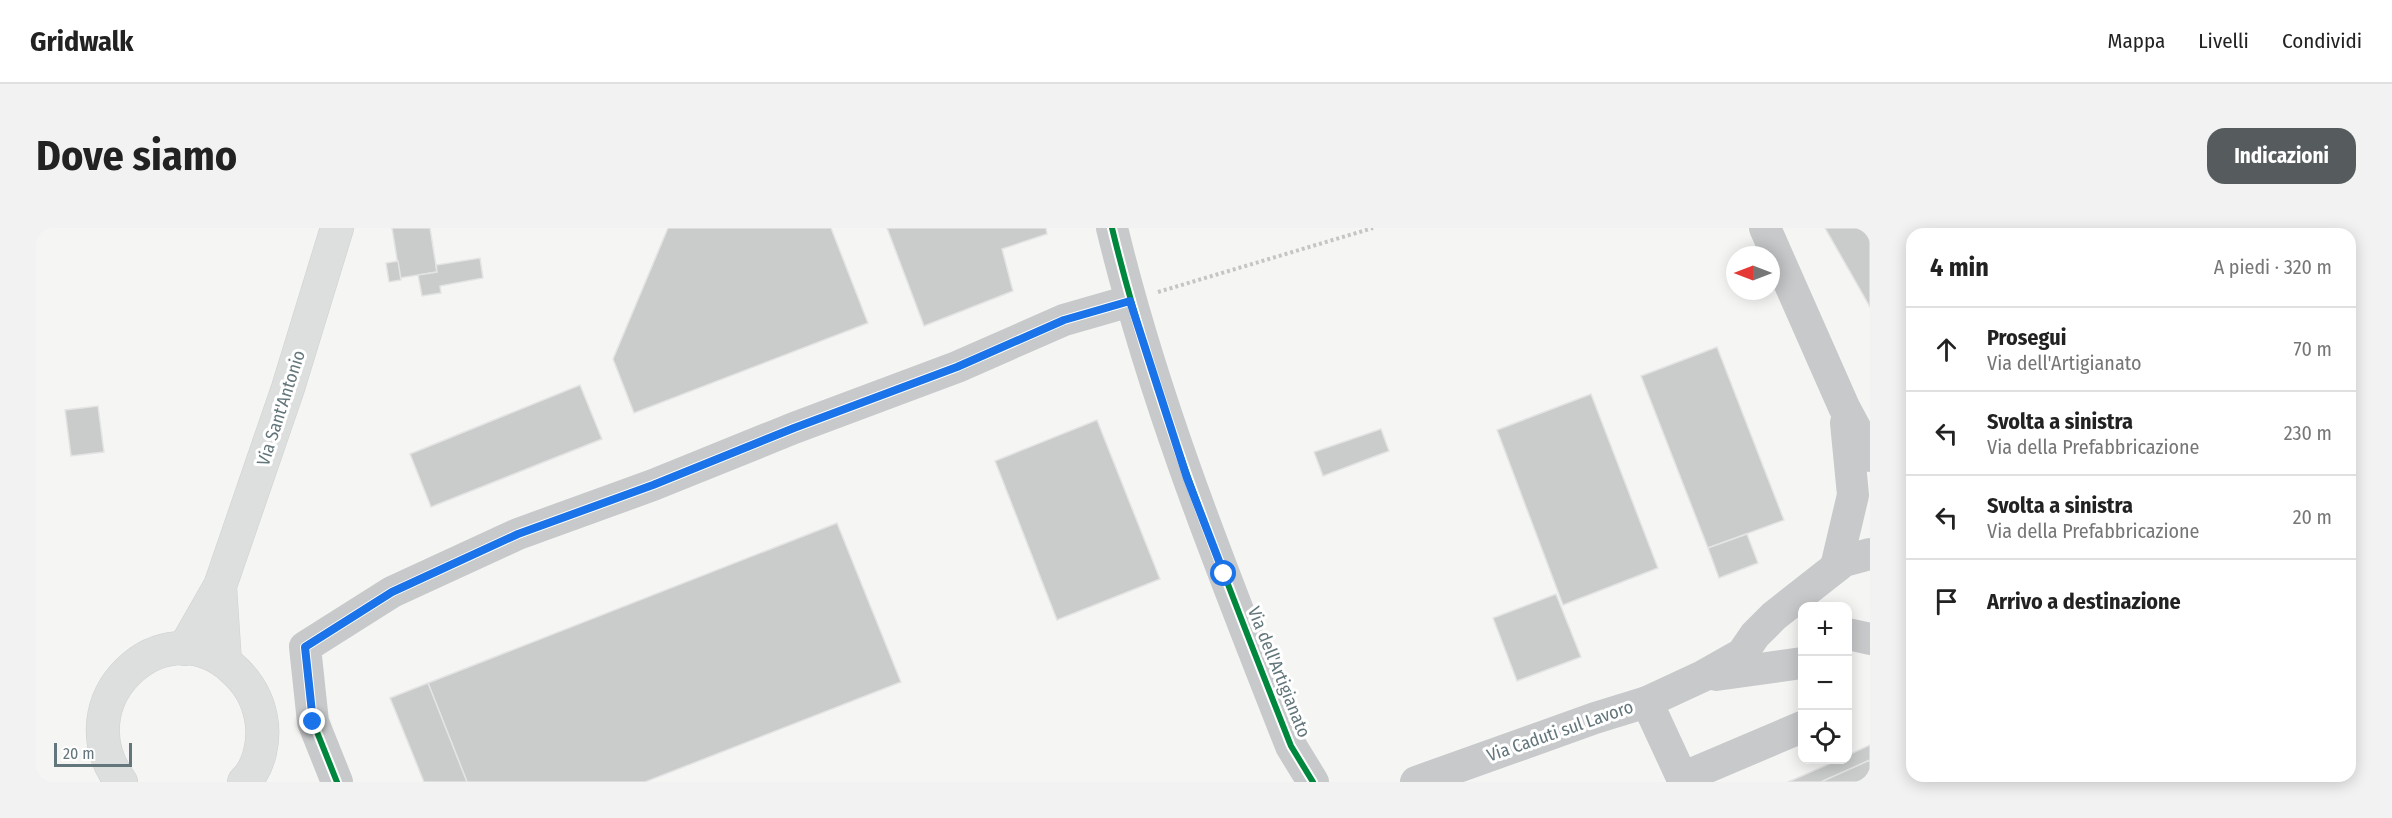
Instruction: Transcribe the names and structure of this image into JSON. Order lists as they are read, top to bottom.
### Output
{
  "streets": {
    "main road": ["Via Sant'Antonio"],
    "street": ["Via dell'Artigianato", "Via Caduti sul Lavoro"]
  },
  "scale_bar": "20 m",
  "north": "left",
  "page": {
    "header": "Gridwalk",
    "nav": ["Mappa", "Livelli", "Condividi"],
    "buttons": "Indicazioni",
    "title": "Dove siamo",
    "heading": ["4 min", "A piedi · 320 m"],
    "list": [
      ["Prosegui", "Via dell'Artigianato", "70 m"],
      ["Svolta a sinistra", "Via della Prefabbricazione", "230 m"],
      ["Svolta a sinistra", "Via della Prefabbricazione", "20 m"],
      "Arrivo a destinazione"
    ],
    "map_buttons": ["+", "−"],
    "scale": "20 m"
  }
}
